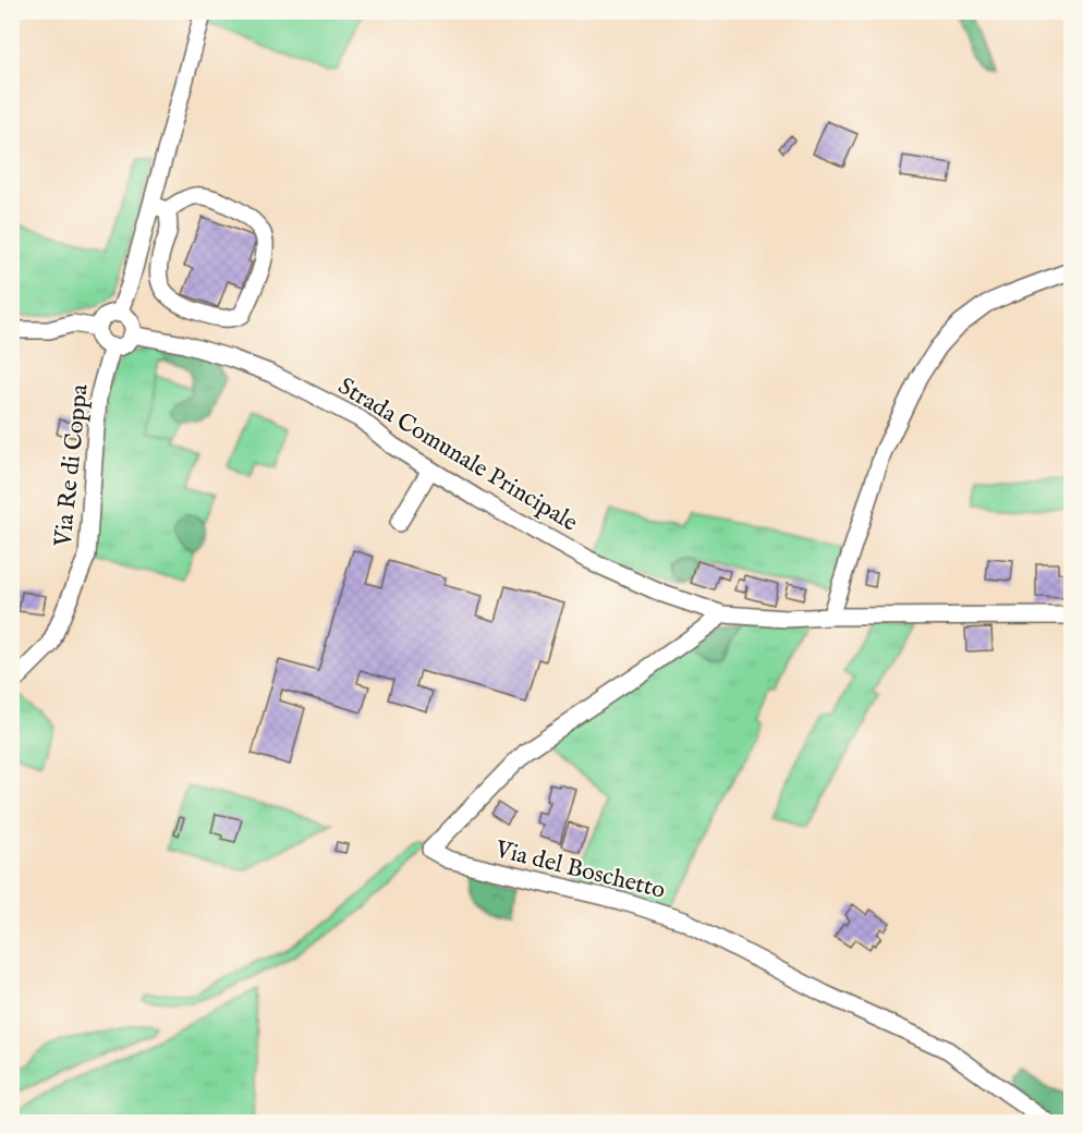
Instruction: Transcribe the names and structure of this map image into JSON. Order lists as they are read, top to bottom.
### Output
{
  "streets": {
    "street": ["Strada Comunale Principale", "Via Re di Coppa", "Via del Boschetto"]
  },
  "crossings": [
    ["Strada Comunale Principale", "Via Re di Coppa"],
    ["Strada Comunale Principale", "Via del Boschetto"]
  ]
}
